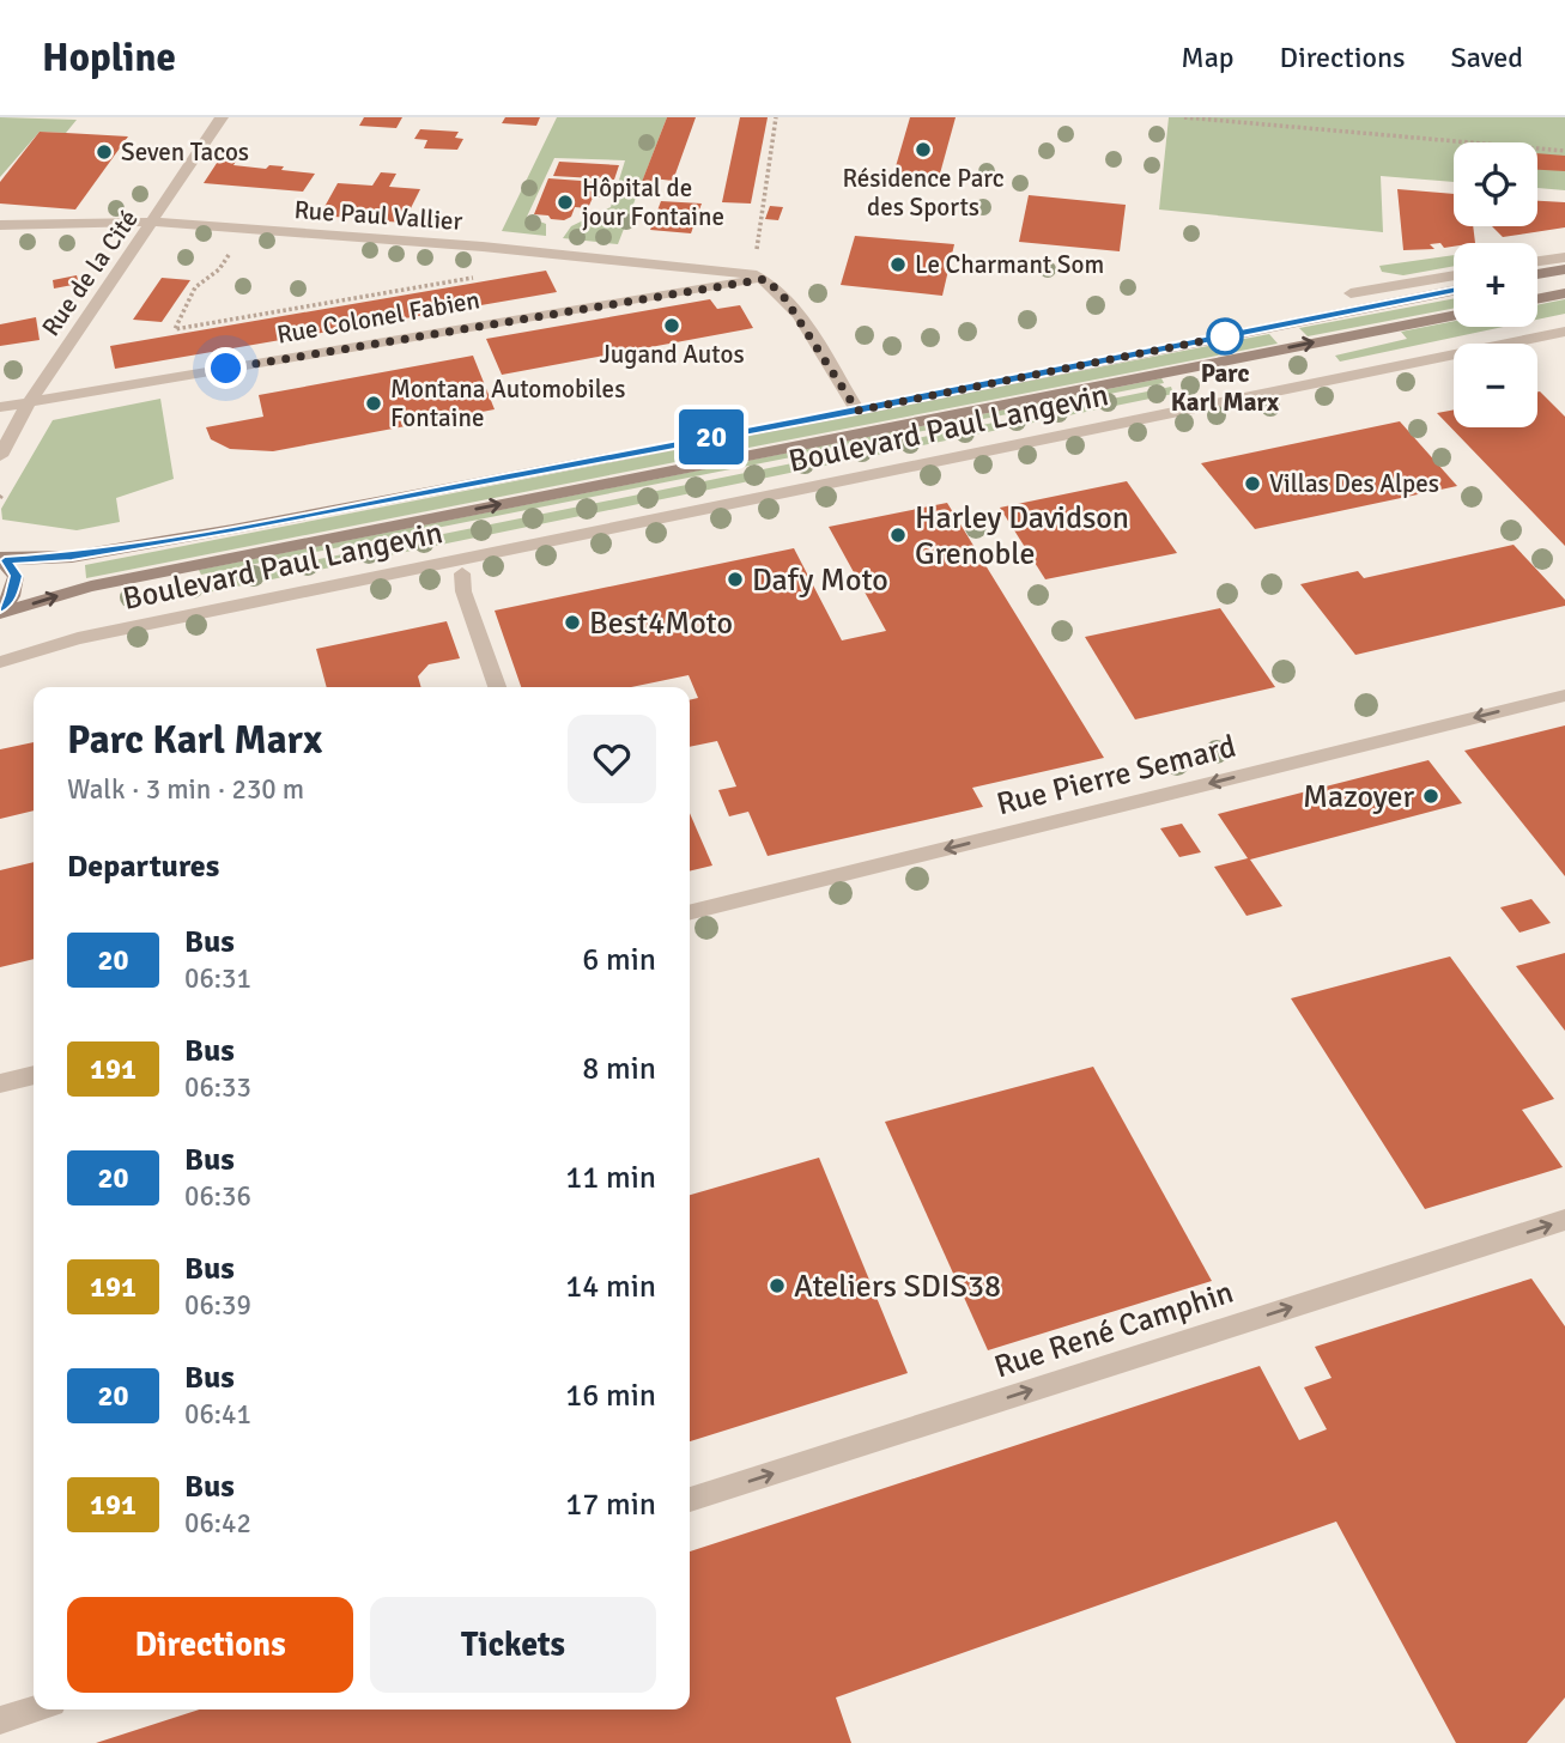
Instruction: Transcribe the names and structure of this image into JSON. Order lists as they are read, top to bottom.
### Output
{
  "streets": {
    "street": [
      "Rue Paul Vallier",
      "Rue de la Cité",
      "Rue Colonel Fabien",
      "Boulevard Paul Langevin",
      "Rue Pierre Semard",
      "Rue René Camphin"
    ]
  },
  "crossings": [
    ["Rue Paul Vallier", "Rue de la Cité"],
    ["Rue Paul Vallier", "Rue Colonel Fabien"],
    ["Rue de la Cité", "Rue Colonel Fabien"]
  ],
  "one_way": ["Rue Pierre Semard", "Rue René Camphin"],
  "places": [
    "Résidence Parc des Sports",
    "Seven Tacos",
    "Hôpital de jour Fontaine",
    "Le Charmant Som",
    "Jugand Autos",
    "Parc Karl Marx",
    "Montana Automobiles Fontaine",
    "Villas Des Alpes",
    "Harley Davidson Grenoble",
    "Dafy Moto",
    "Best4Moto",
    "Mazoyer",
    "Ateliers SDIS38"
  ],
  "lines": ["bus line 20"],
  "page": {
    "header": "Hopline",
    "nav": ["Map", "Directions", "Saved"],
    "on_map": "20",
    "map_buttons": ["+", "−"],
    "heading": [
      ["Parc Karl Marx", "Walk · 3 min · 230 m"],
      "Departures"
    ],
    "list": [
      {
        "mark": "20",
        "name": "Bus",
        "note": "06:31",
        "value": "6 min"
      },
      {
        "mark": "191",
        "name": "Bus",
        "note": "06:33",
        "value": "8 min"
      },
      {
        "mark": "20",
        "name": "Bus",
        "note": "06:36",
        "value": "11 min"
      },
      {
        "mark": "191",
        "name": "Bus",
        "note": "06:39",
        "value": "14 min"
      },
      {
        "mark": "20",
        "name": "Bus",
        "note": "06:41",
        "value": "16 min"
      },
      {
        "mark": "191",
        "name": "Bus",
        "note": "06:42",
        "value": "17 min"
      }
    ],
    "buttons": ["Directions", "Tickets"]
  }
}
